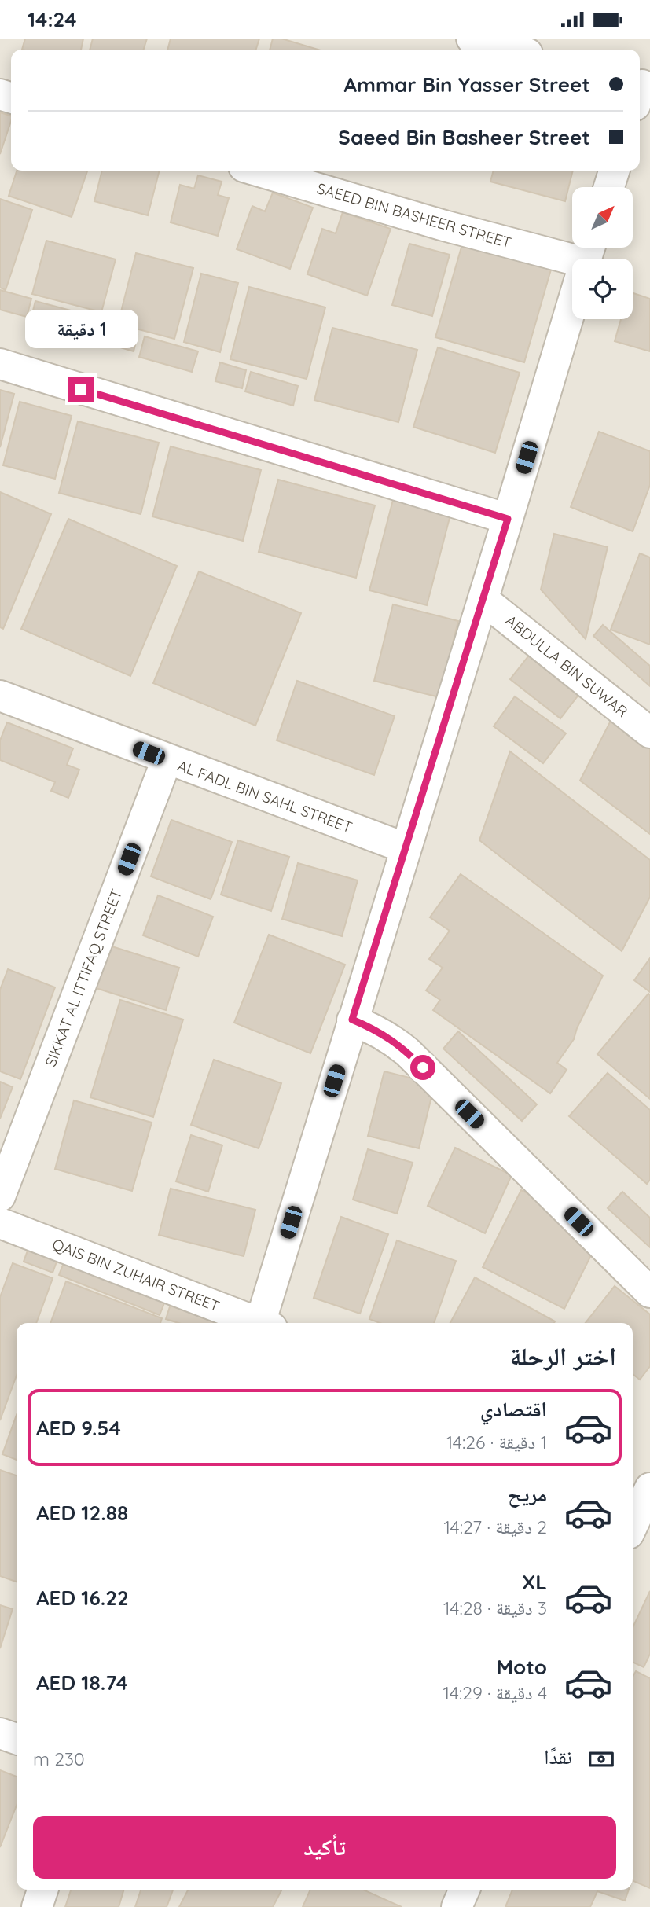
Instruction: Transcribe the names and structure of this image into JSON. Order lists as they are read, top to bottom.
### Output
{
  "streets": {
    "street": [
      "SAEED BIN BASHEER STREET",
      "ABDULLA BIN SUWAR",
      "AL FADL BIN SAHL STREET",
      "SIKKAT AL ITTIFAQ STREET",
      "QAIS BIN ZUHAIR STREET"
    ]
  },
  "crossings": [
    ["AL FADL BIN SAHL STREET", "SIKKAT AL ITTIFAQ STREET"]
  ],
  "north": "top right",
  "page": {
    "status": "14:24",
    "banner": ["Ammar Bin Yasser Street", "Saeed Bin Basheer Street"],
    "bubble": "1 دقيقة",
    "heading": "اختر الرحلة",
    "list": [
      {
        "name": "اقتصادي",
        "note": "1 دقيقة · 14:26",
        "value": "AED 9.54"
      },
      {
        "name": "مريح",
        "note": "2 دقيقة · 14:27",
        "value": "AED 12.88"
      },
      {
        "name": "XL",
        "note": "3 دقيقة · 14:28",
        "value": "AED 16.22"
      },
      {
        "name": "Moto",
        "note": "4 دقيقة · 14:29",
        "value": "AED 18.74"
      }
    ],
    "pay": ["نقدًا", "230 m"],
    "buttons": "تأكيد"
  }
}
